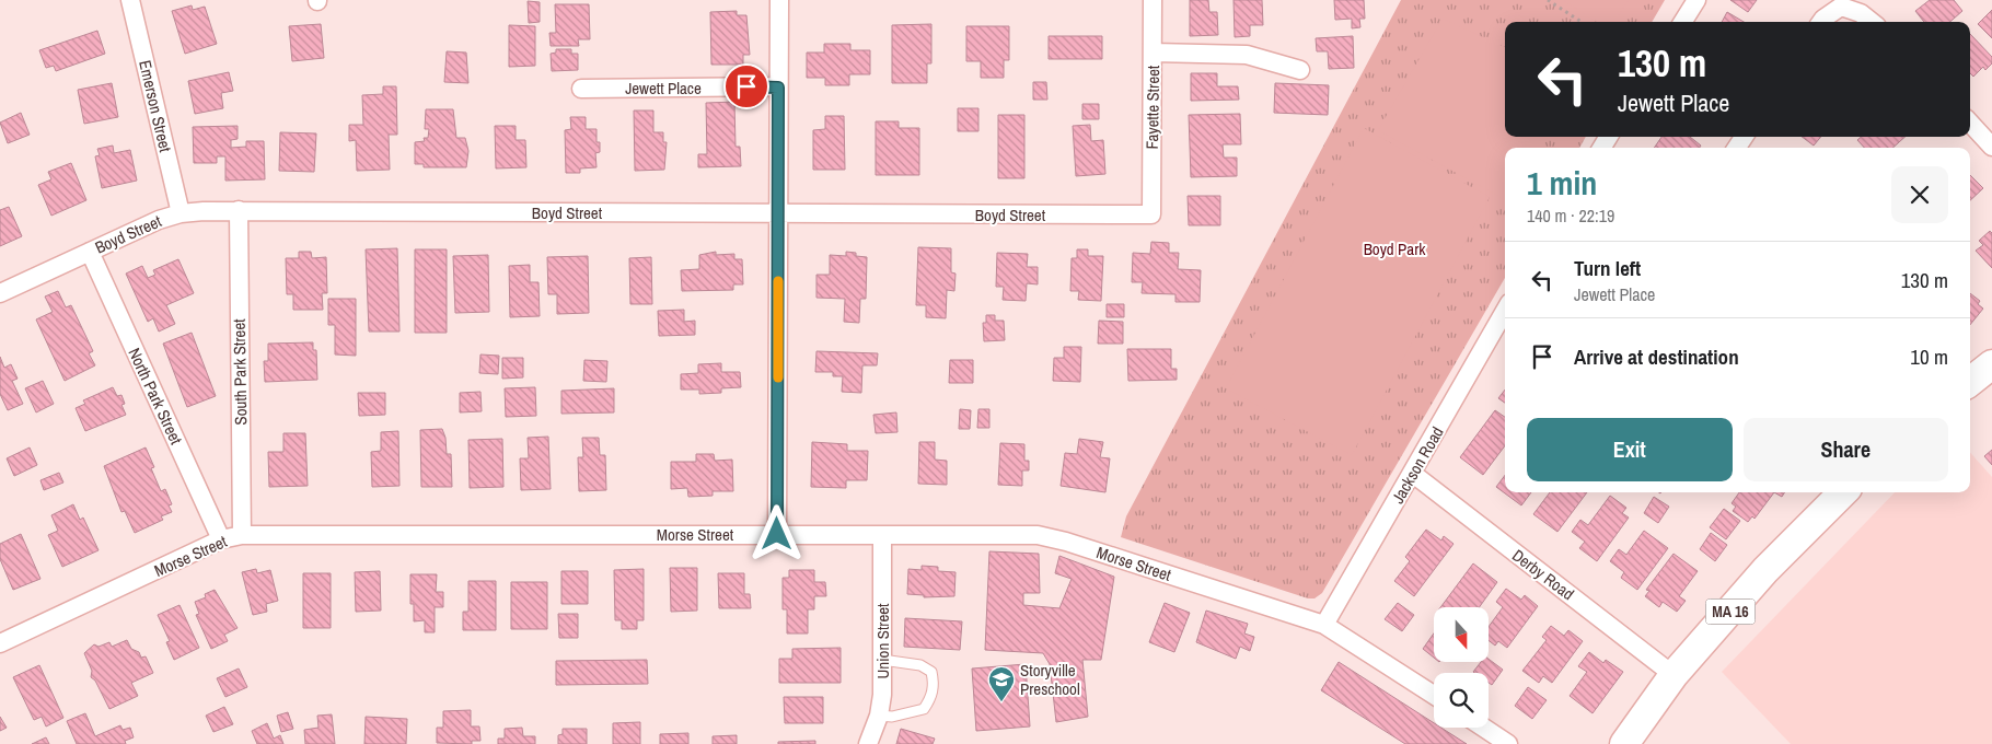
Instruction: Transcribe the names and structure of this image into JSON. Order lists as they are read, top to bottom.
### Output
{
  "streets": {
    "main road": ["MA 16"],
    "street": [
      "Jewett Place",
      "Emerson Street",
      "Fayette Street",
      "Boyd Street",
      "South Park Street",
      "North Park Street",
      "Jackson Road",
      "Morse Street",
      "Derby Road",
      "Union Street"
    ]
  },
  "crossings": [
    ["Emerson Street", "Boyd Street"],
    ["Fayette Street", "Boyd Street"],
    ["Boyd Street", "South Park Street"],
    ["Boyd Street", "North Park Street"],
    ["South Park Street", "Morse Street"],
    ["North Park Street", "Morse Street"],
    ["Jackson Road", "Morse Street"],
    ["Jackson Road", "Derby Road"],
    ["Morse Street", "Union Street"],
    ["Derby Road", "MA 16"]
  ],
  "parks": ["Boyd Park"],
  "places": {
    "school or university": ["Storyville Preschool"]
  },
  "north": "bottom",
  "page": {
    "turn": ["130 m", "Jewett Place"],
    "heading": ["1 min", "140 m · 22:19"],
    "list": [
      {
        "name": "Turn left",
        "note": "Jewett Place",
        "value": "130 m"
      },
      {
        "name": "Arrive at destination",
        "value": "10 m"
      }
    ],
    "buttons": ["Exit", "Share"]
  }
}
